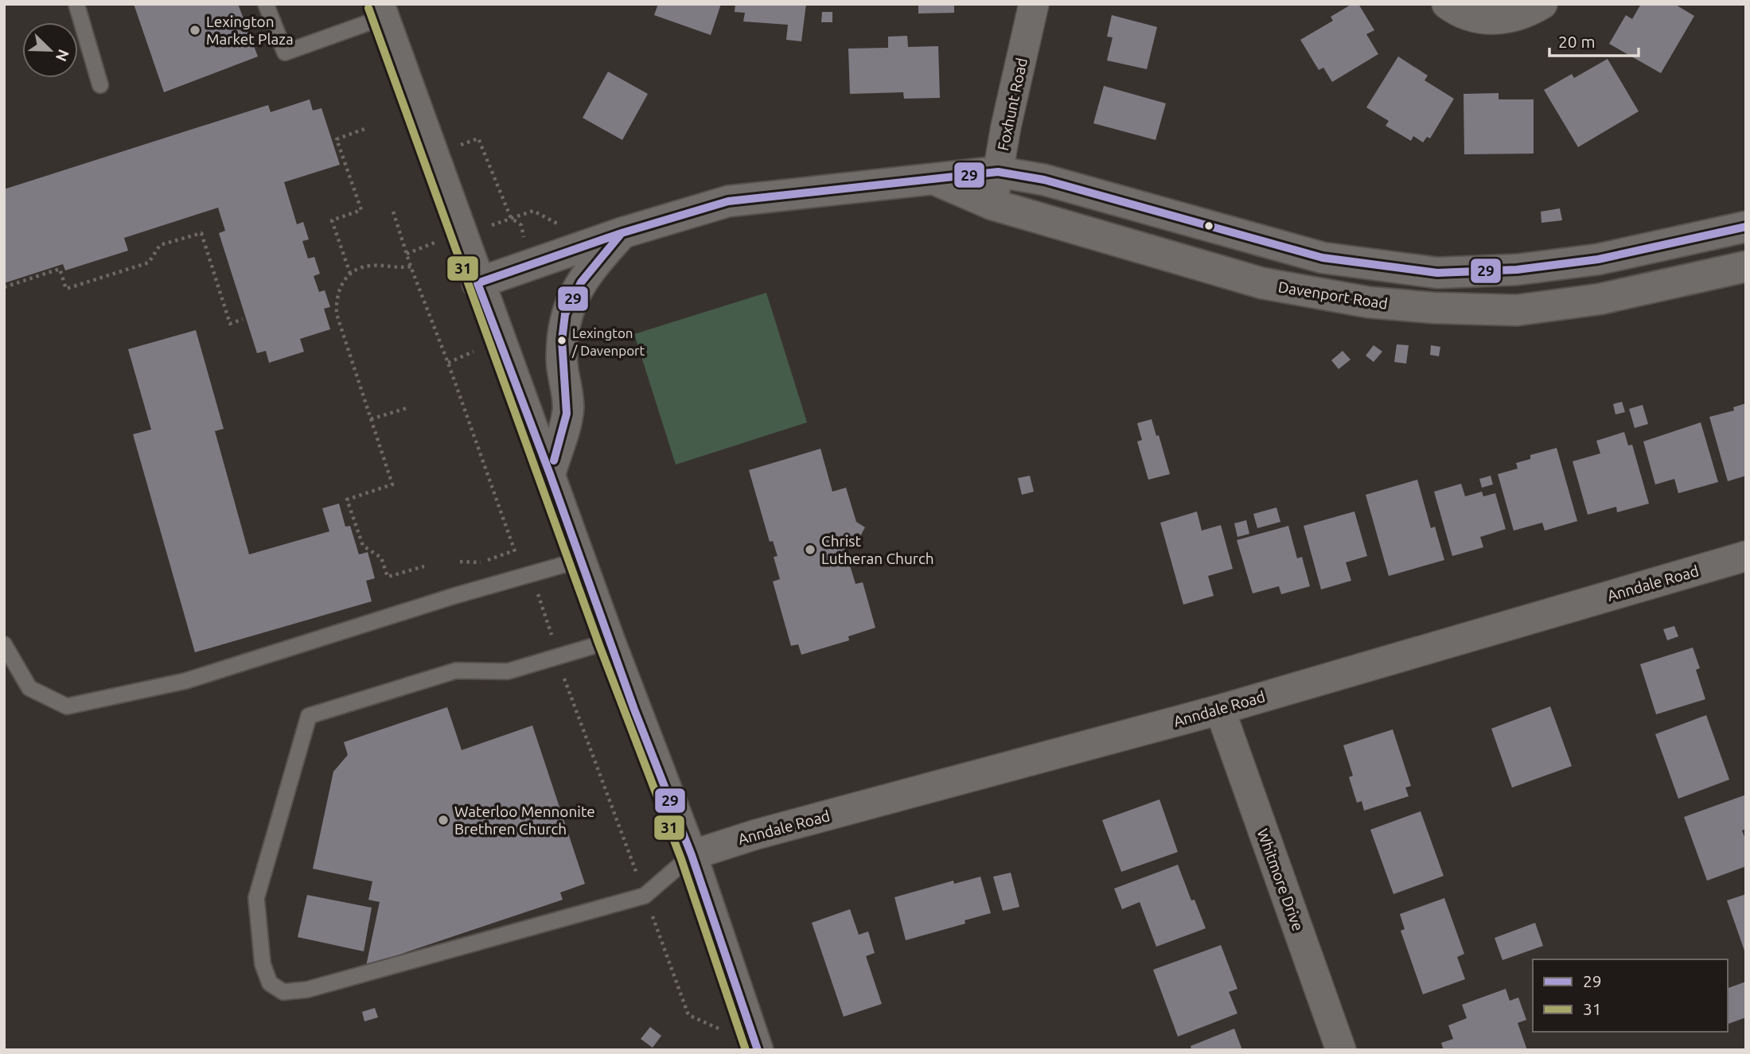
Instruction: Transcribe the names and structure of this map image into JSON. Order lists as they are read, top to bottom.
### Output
{
  "streets": {
    "street": [
      "Foxhunt Road",
      "Davenport Road",
      "Anndale Road",
      "Whitmore Drive"
    ]
  },
  "crossings": [
    ["Foxhunt Road", "Davenport Road"],
    ["Anndale Road", "Whitmore Drive"]
  ],
  "places": [
    "Lexington Market Plaza",
    "Lexington / Davenport",
    "Christ Lutheran Church",
    "Waterloo Mennonite Brethren Church"
  ],
  "lines": ["transit line 31", "transit line 29"],
  "legend": ["29", "31"],
  "scale_bar": "20 m",
  "north": "bottom right"
}
